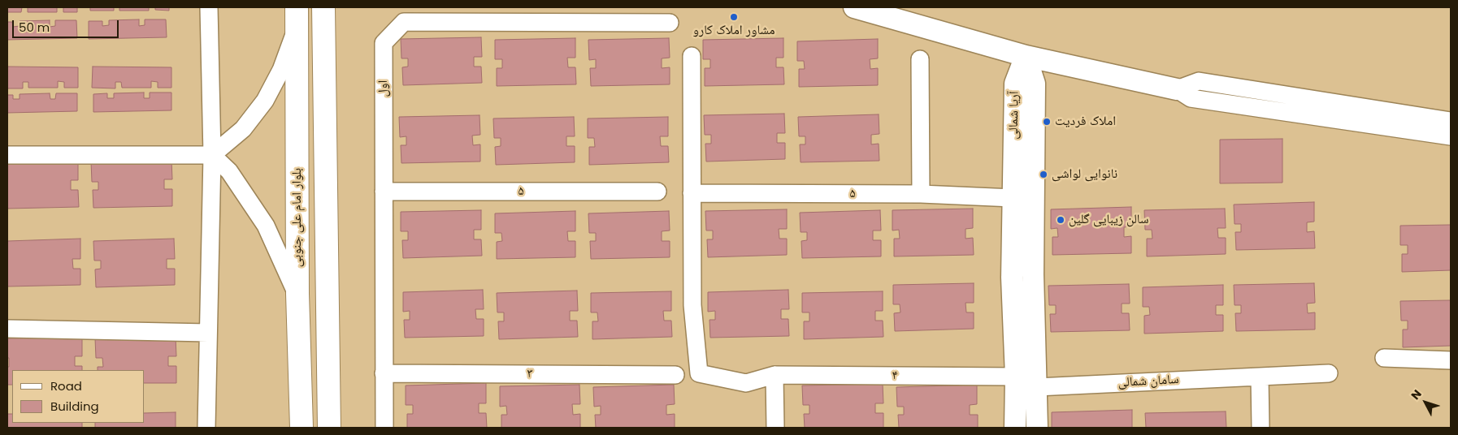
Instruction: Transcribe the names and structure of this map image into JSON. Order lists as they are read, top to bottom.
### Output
{
  "streets": {
    "main road": ["بلوار امام علی جنوبی"],
    "street": [
      "اول",
      "آریا شمالی",
      "۵",
      "۳",
      "۴",
      "سامان شمالی"
    ]
  },
  "crossings": [
    ["اول", "۵"],
    ["اول", "۳"],
    ["آریا شمالی", "۵"],
    ["آریا شمالی", "۴"],
    ["آریا شمالی", "سامان شمالی"],
    ["۵", "۴"]
  ],
  "places": [
    "مشاور املاک کارو",
    "املاک فردیت",
    "نانوایی لواشی",
    "سالن زیبایی گلین"
  ],
  "legend": ["Road", "Building"],
  "scale_bar": "50 m",
  "north": "top left"
}
